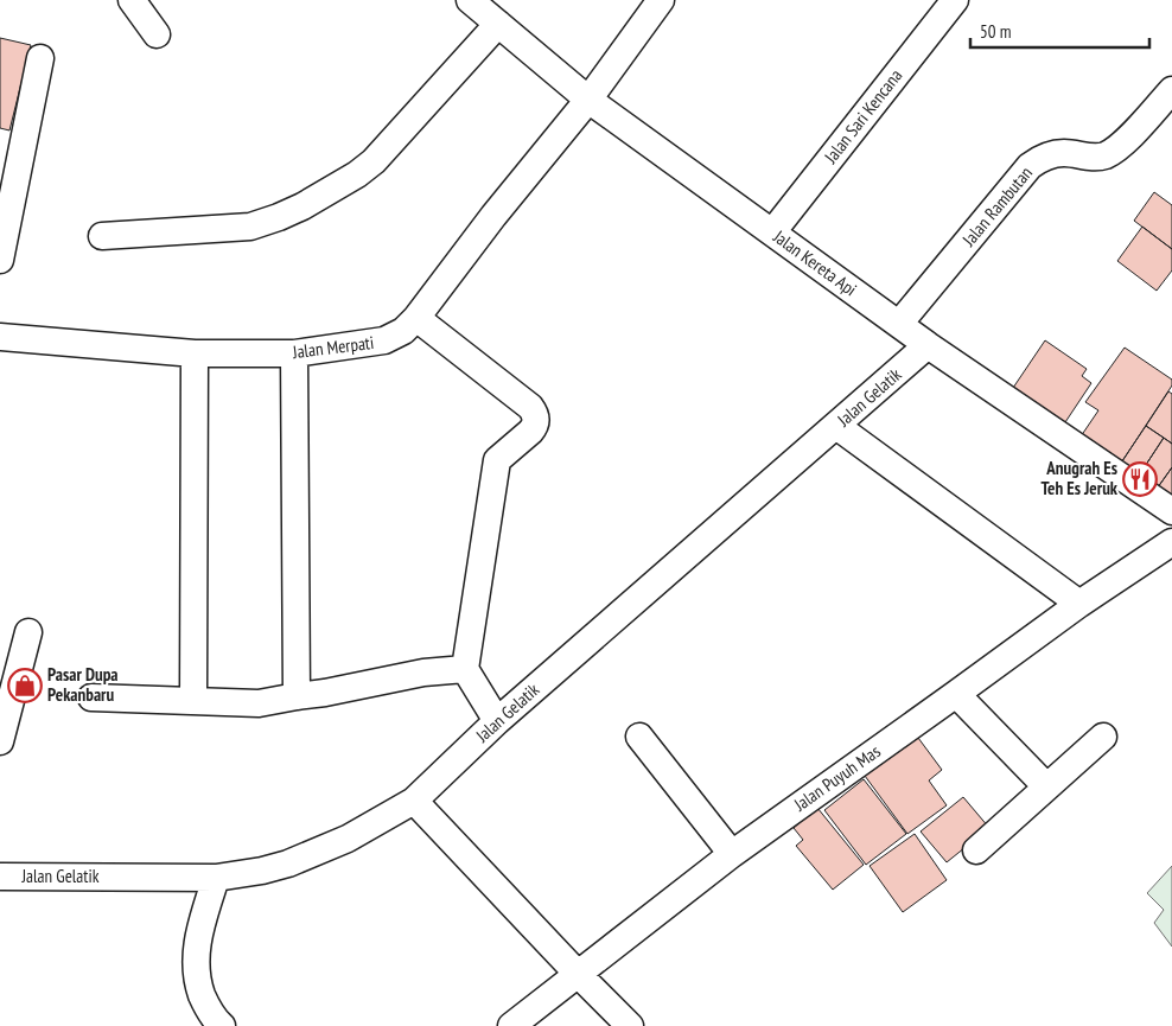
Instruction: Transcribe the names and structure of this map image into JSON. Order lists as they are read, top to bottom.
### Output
{
  "streets": {
    "street": [
      "Jalan Sari Kencana",
      "Jalan Rambutan",
      "Jalan Kereta Api",
      "Jalan Merpati",
      "Jalan Gelatik",
      "Jalan Puyuh Mas"
    ]
  },
  "crossings": [
    ["Jalan Sari Kencana", "Jalan Kereta Api"],
    ["Jalan Rambutan", "Jalan Kereta Api"],
    ["Jalan Kereta Api", "Jalan Merpati"],
    ["Jalan Kereta Api", "Jalan Gelatik"]
  ],
  "places": {
    "restaurant": ["Anugrah Es Teh Es Jeruk"],
    "shop": ["Pasar Dupa Pekanbaru"]
  },
  "scale_bar": "50 m"
}
